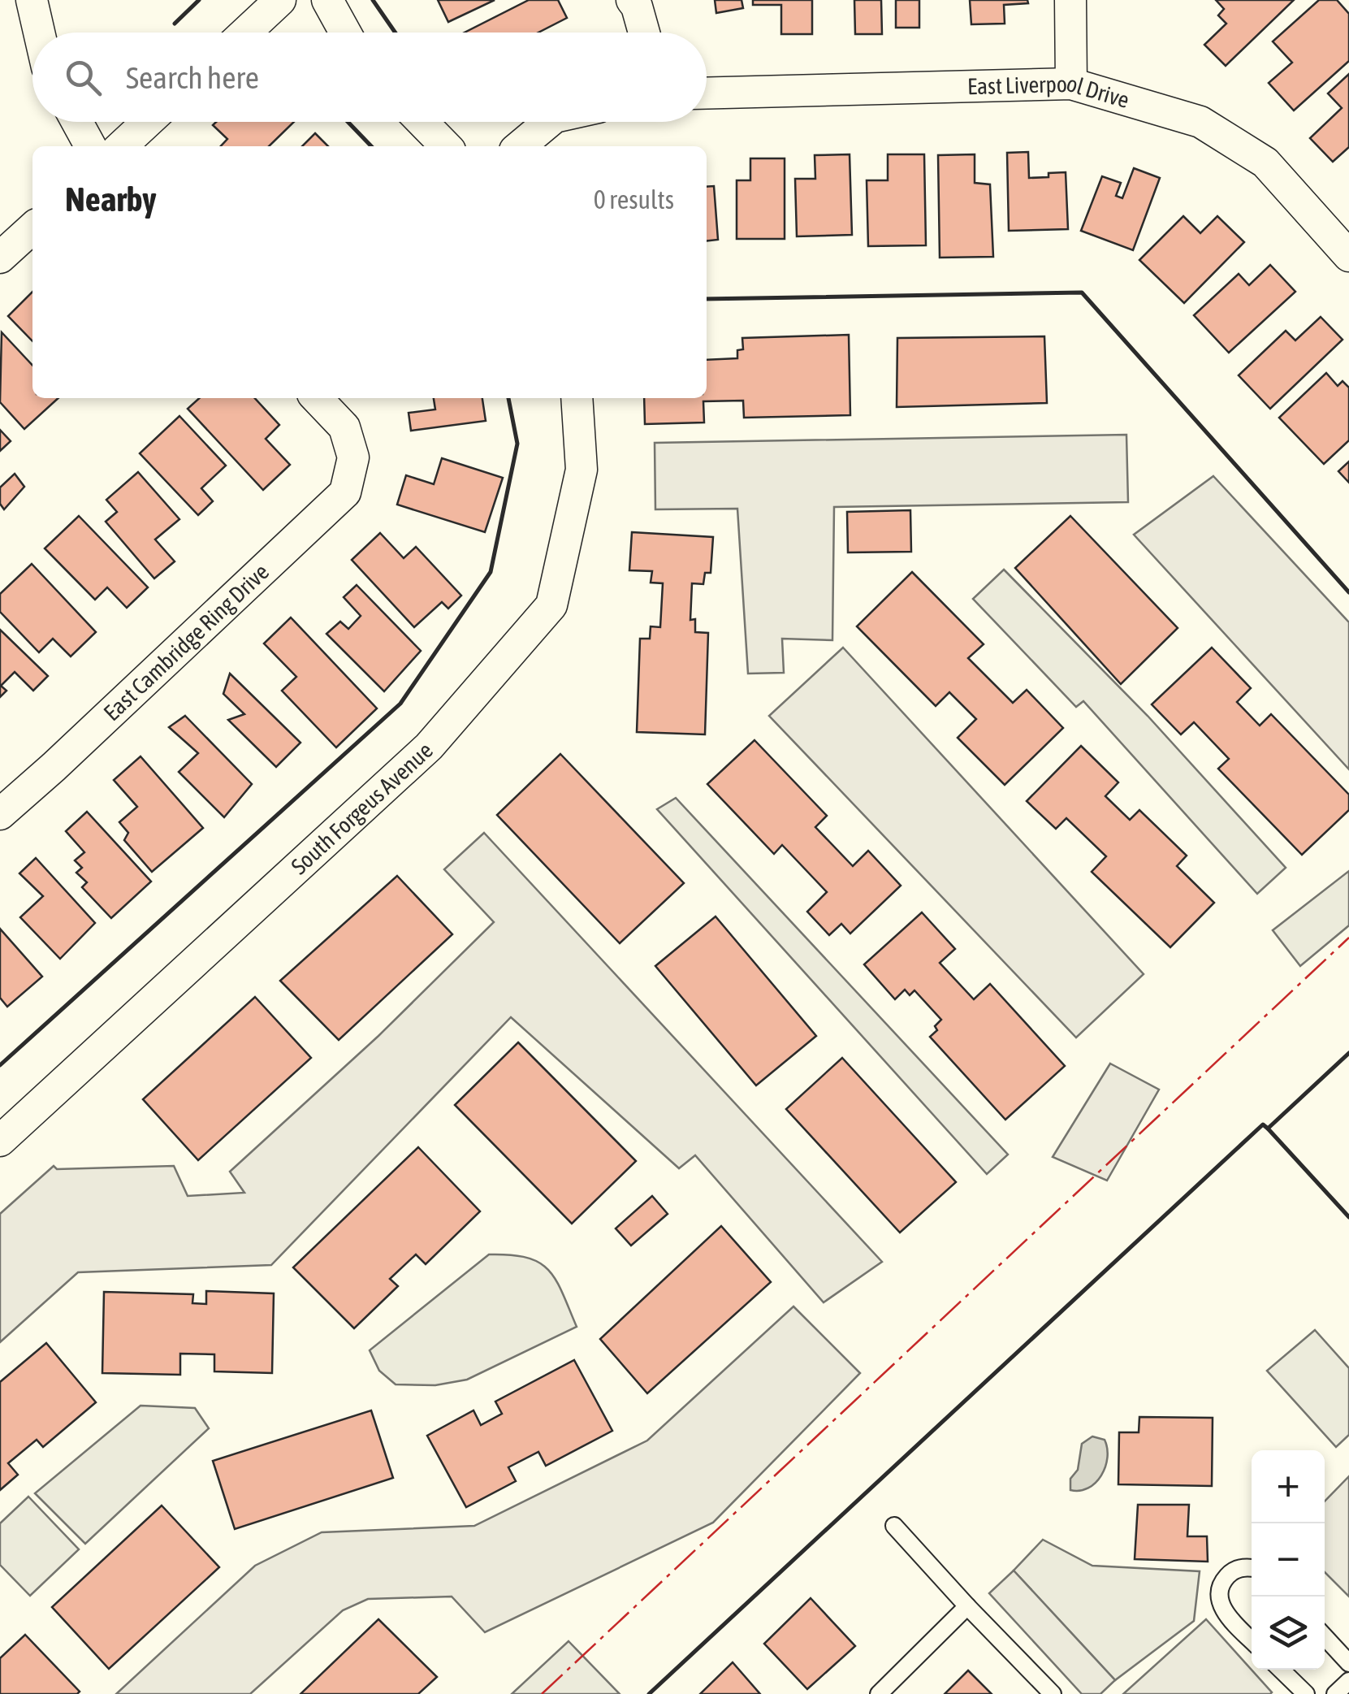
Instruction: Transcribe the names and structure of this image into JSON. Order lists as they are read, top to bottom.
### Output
{
  "streets": {
    "street": ["East Liverpool Drive", "East Cambridge Ring Drive", "South Forgeus Avenue"]
  },
  "page": {
    "search": "Search here",
    "heading": ["Nearby", "0 results"],
    "map_buttons": ["+", "−"]
  }
}
